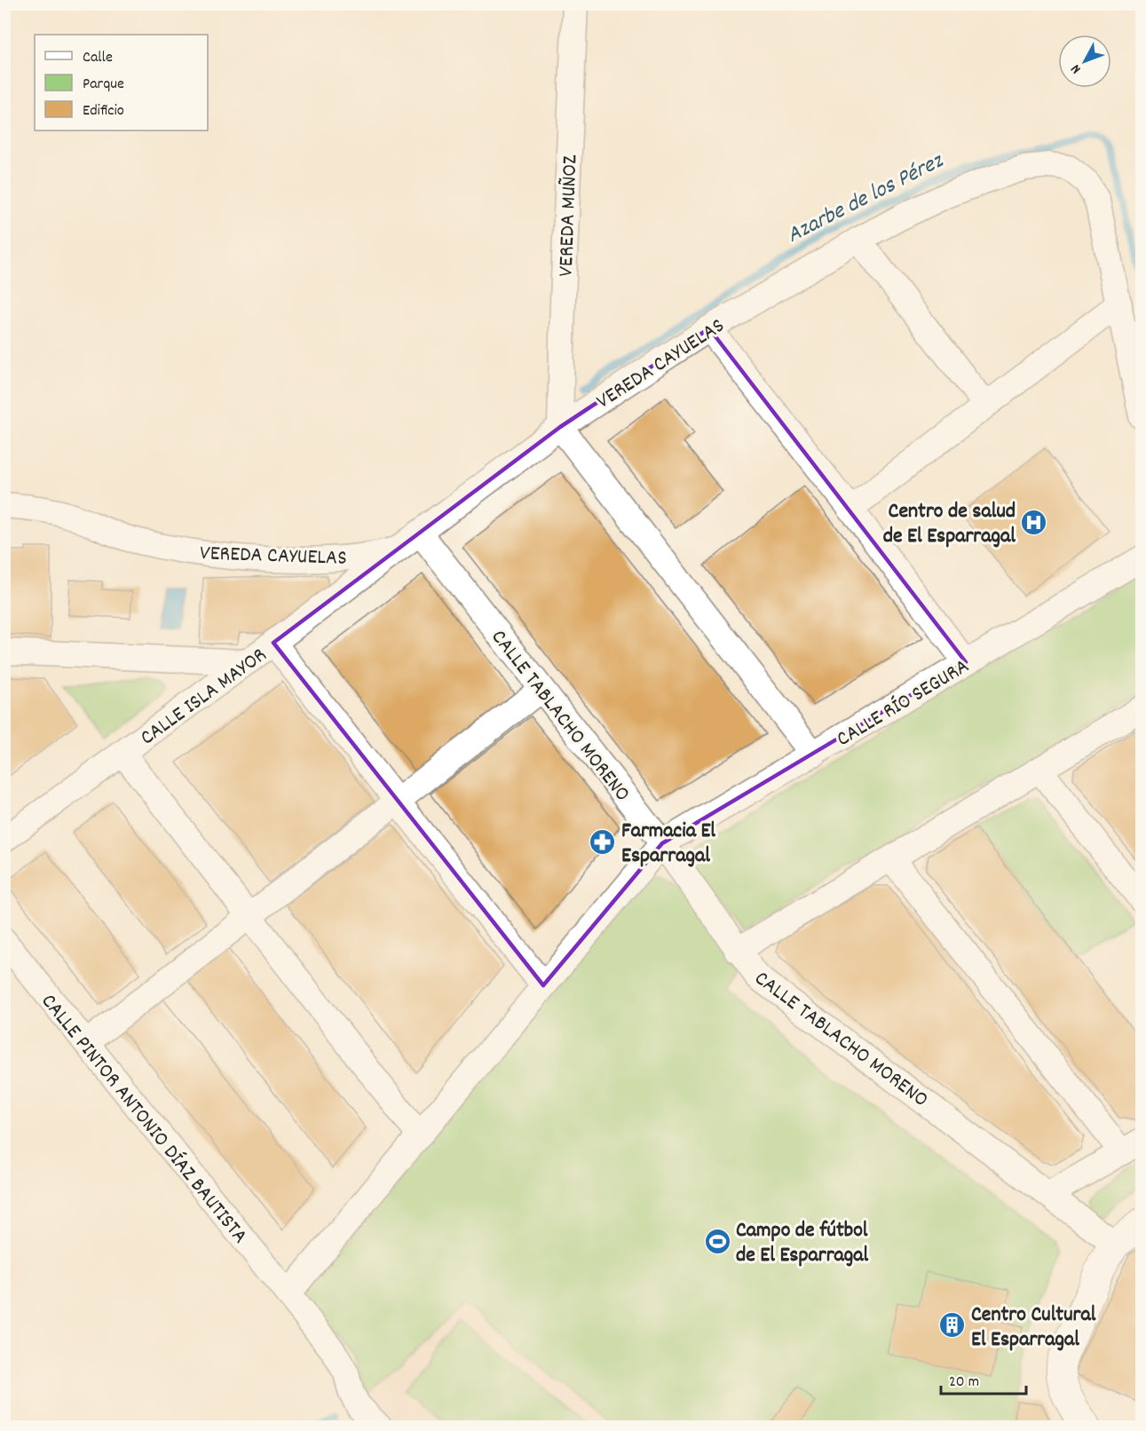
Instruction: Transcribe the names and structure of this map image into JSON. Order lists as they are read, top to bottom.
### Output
{
  "streets": {
    "street": [
      "VEREDA MUÑOZ",
      "VEREDA CAYUELAS",
      "CALLE ISLA MAYOR",
      "CALLE RÍO SEGURA",
      "CALLE TABLACHO MORENO",
      "CALLE PINTOR ANTONIO DÍAZ BAUTISTA"
    ]
  },
  "crossings": [
    ["VEREDA MUÑOZ", "VEREDA CAYUELAS"],
    ["VEREDA CAYUELAS", "CALLE ISLA MAYOR"],
    ["VEREDA CAYUELAS", "CALLE TABLACHO MORENO"],
    ["CALLE RÍO SEGURA", "CALLE TABLACHO MORENO"],
    ["CALLE RÍO SEGURA", "CALLE PINTOR ANTONIO DÍAZ BAUTISTA"]
  ],
  "water": ["Azarbe de los Pérez"],
  "places": {
    "hospital": ["Centro de salud de El Esparragal"],
    "pharmacy": ["Farmacia El Esparragal"],
    "sports": ["Campo de fútbol de El Esparragal"],
    "building": ["Centro Cultural El Esparragal"]
  },
  "legend": ["Calle", "Parque", "Edificio"],
  "scale_bar": "20 m",
  "north": "bottom left"
}
